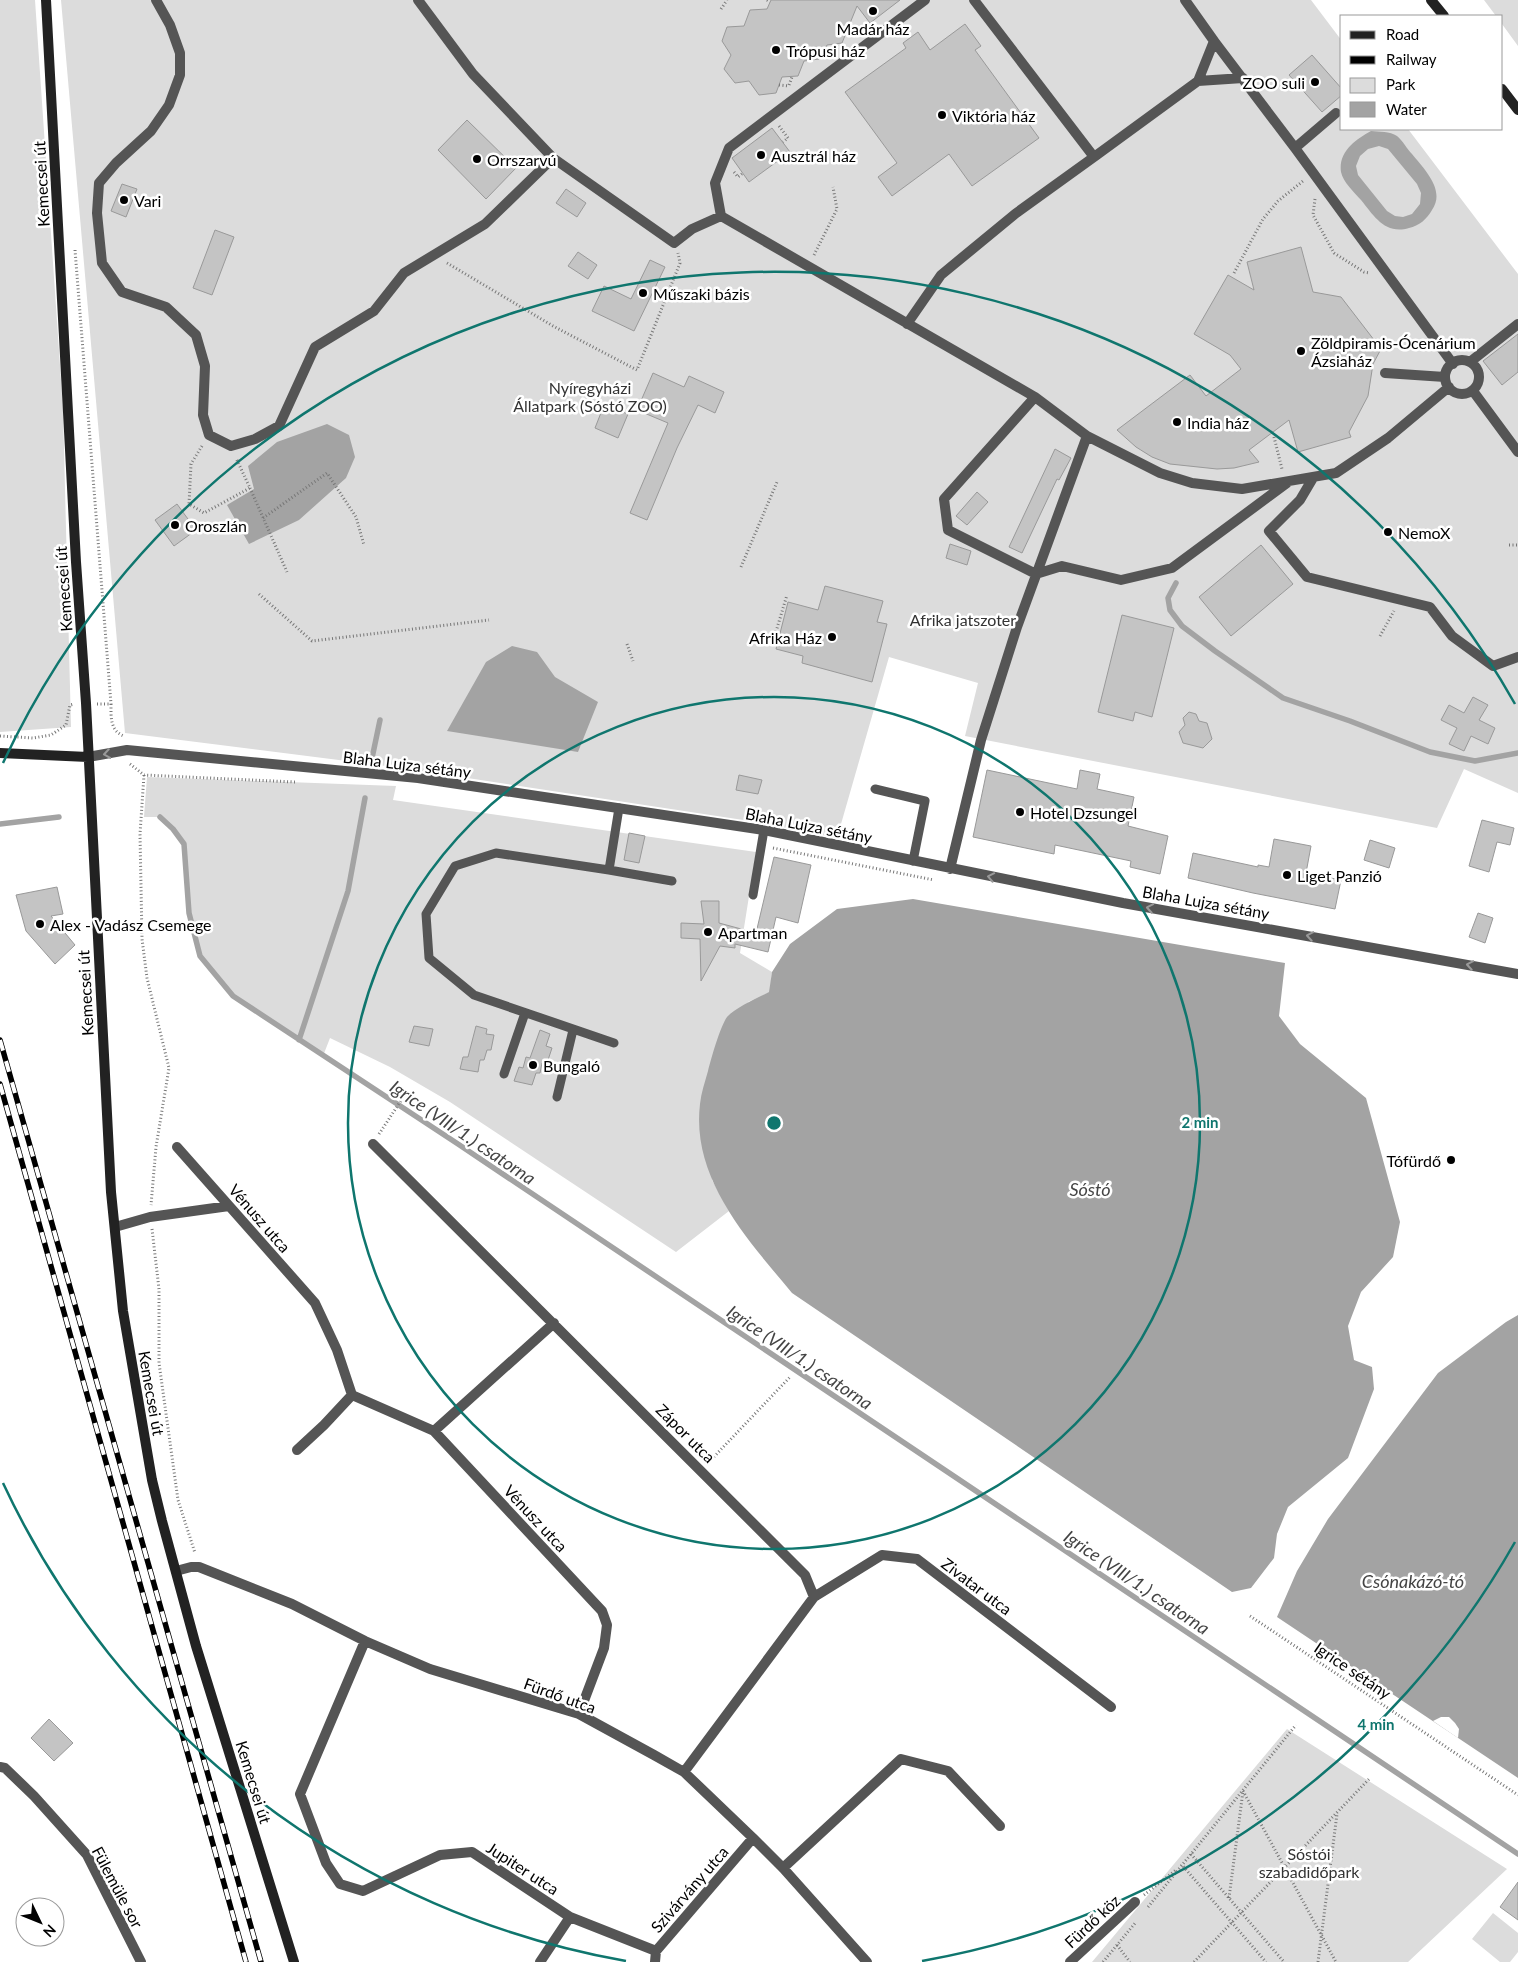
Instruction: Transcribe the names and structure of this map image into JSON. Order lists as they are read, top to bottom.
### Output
{
  "streets": {
    "main road": ["Kemecsei út"],
    "street": [
      "Blaha Lujza sétány",
      "Vénusz utca",
      "Zápor utca",
      "Zivatar utca",
      "Fürdő utca",
      "Jupiter utca",
      "Fülemüle sor",
      "Szivárvány utca",
      "Fürdő köz"
    ],
    "path": ["Igrice sétány"]
  },
  "crossings": [
    ["Kemecsei út", "Blaha Lujza sétány"],
    ["Kemecsei út", "Fürdő utca"],
    ["Vénusz utca", "Fürdő utca"],
    ["Zápor utca", "Zivatar utca"],
    ["Fürdő utca", "Jupiter utca"],
    ["Fürdő utca", "Szivárvány utca"],
    ["Jupiter utca", "Szivárvány utca"]
  ],
  "one_way": ["Blaha Lujza sétány"],
  "water": ["Igrice (VIII/1.) csatorna", "Sóstó", "Csónakázó-tó"],
  "parks": ["Nyíregyházi Állatpark (Sóstó ZOO)", "Afrika jatszoter", "Sóstói szabadidőpark"],
  "places": [
    "Madár ház",
    "Trópusi ház",
    "ZOO suli",
    "Viktória ház",
    "Ausztrál ház",
    "Orrszarvú",
    "Vari",
    "Műszaki bázis",
    "Zöldpiramis-Ócenárium Ázsiaház",
    "India ház",
    "Oroszlán",
    "NemoX",
    "Afrika Ház",
    "Hotel Dzsungel",
    "Liget Panzió",
    "Alex - Vadász Csemege",
    "Apartman",
    "Bungaló",
    "Tófürdő"
  ],
  "legend": [
    "Road",
    "Railway",
    "Park",
    "Water"
  ],
  "north": "bottom right",
  "rings": ["2 min", "4 min"]
}
